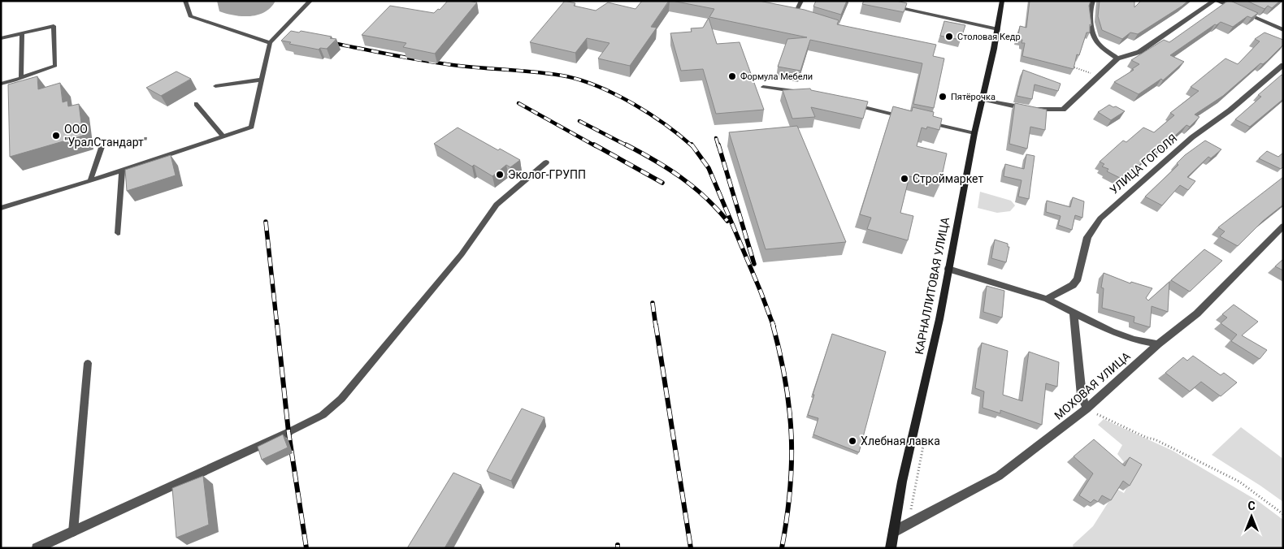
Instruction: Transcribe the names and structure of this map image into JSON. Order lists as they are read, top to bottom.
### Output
{
  "streets": {
    "street": ["УЛИЦА ГОГОЛЯ", "КАРНАЛЛИТОВАЯ УЛИЦА", "МОХОВАЯ УЛИЦА"]
  },
  "crossings": [
    ["КАРНАЛЛИТОВАЯ УЛИЦА", "МОХОВАЯ УЛИЦА"]
  ],
  "places": [
    "Столовая Кедр",
    "Формула Мебели",
    "Пятёрочка",
    "ООО \"УралСтандарт\"",
    "Эколог-ГРУПП",
    "Строймаркет",
    "Хлебная лавка"
  ],
  "north": "top"
}
